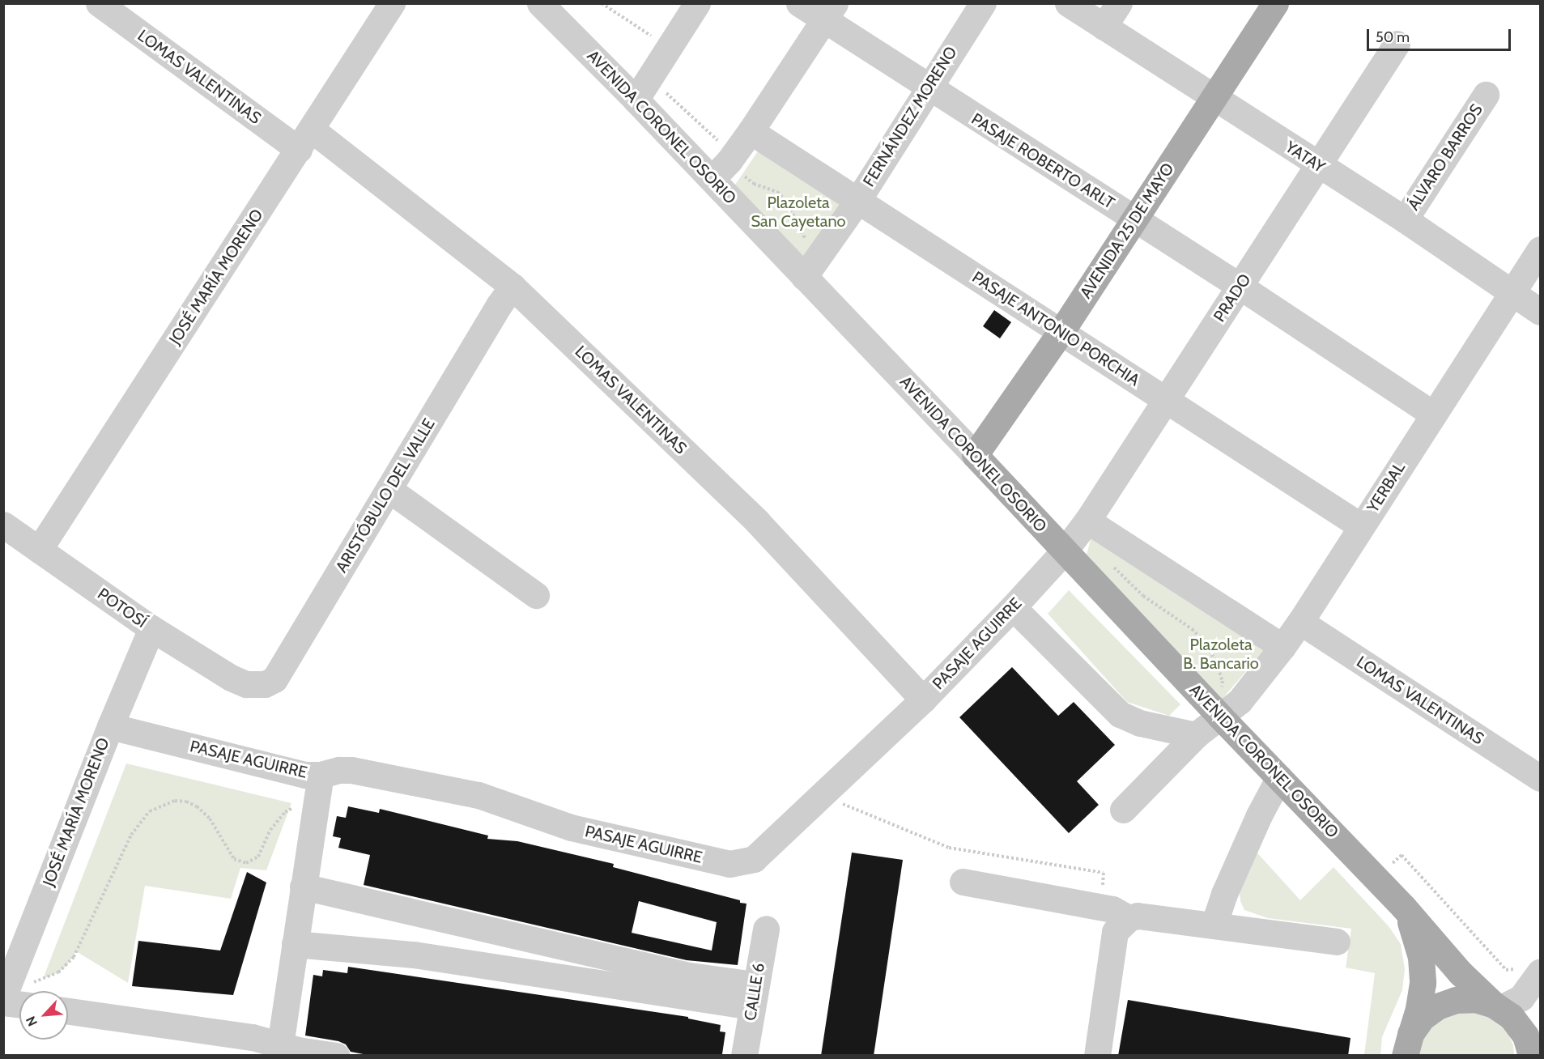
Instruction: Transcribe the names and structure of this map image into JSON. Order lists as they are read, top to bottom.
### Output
{
  "streets": {
    "main road": ["AVENIDA CORONEL OSORIO", "AVENIDA 25 DE MAYO"],
    "street": [
      "LOMAS VALENTINAS",
      "FERNÁNDEZ MORENO",
      "YATAY",
      "ÁLVARO BARROS",
      "PASAJE ROBERTO ARLT",
      "JOSÉ MARÍA MORENO",
      "PRADO",
      "PASAJE ANTONIO PORCHIA",
      "YERBAL",
      "ARISTÓBULO DEL VALLE",
      "POTOSÍ",
      "PASAJE AGUIRRE",
      "CALLE 6"
    ]
  },
  "crossings": [
    ["LOMAS VALENTINAS", "JOSÉ MARÍA MORENO"],
    ["LOMAS VALENTINAS", "YERBAL"],
    ["LOMAS VALENTINAS", "ARISTÓBULO DEL VALLE"],
    ["LOMAS VALENTINAS", "PASAJE AGUIRRE"],
    ["FERNÁNDEZ MORENO", "AVENIDA CORONEL OSORIO"],
    ["FERNÁNDEZ MORENO", "PASAJE ROBERTO ARLT"],
    ["FERNÁNDEZ MORENO", "PASAJE ANTONIO PORCHIA"],
    ["AVENIDA CORONEL OSORIO", "AVENIDA 25 DE MAYO"],
    ["AVENIDA CORONEL OSORIO", "PRADO"],
    ["AVENIDA CORONEL OSORIO", "PASAJE ANTONIO PORCHIA"],
    ["AVENIDA CORONEL OSORIO", "YERBAL"],
    ["AVENIDA CORONEL OSORIO", "PASAJE AGUIRRE"],
    ["YATAY", "ÁLVARO BARROS"],
    ["YATAY", "AVENIDA 25 DE MAYO"],
    ["YATAY", "PRADO"],
    ["YATAY", "YERBAL"],
    ["PASAJE ROBERTO ARLT", "AVENIDA 25 DE MAYO"],
    ["PASAJE ROBERTO ARLT", "PRADO"],
    ["PASAJE ROBERTO ARLT", "YERBAL"],
    ["AVENIDA 25 DE MAYO", "PASAJE ANTONIO PORCHIA"],
    ["JOSÉ MARÍA MORENO", "POTOSÍ"],
    ["JOSÉ MARÍA MORENO", "PASAJE AGUIRRE"],
    ["PRADO", "PASAJE ANTONIO PORCHIA"],
    ["PRADO", "PASAJE AGUIRRE"],
    ["PASAJE ANTONIO PORCHIA", "YERBAL"],
    ["ARISTÓBULO DEL VALLE", "POTOSÍ"]
  ],
  "parks": ["Plazoleta San Cayetano", "Plazoleta B. Bancario"],
  "scale_bar": "50 m",
  "north": "bottom left"
}
